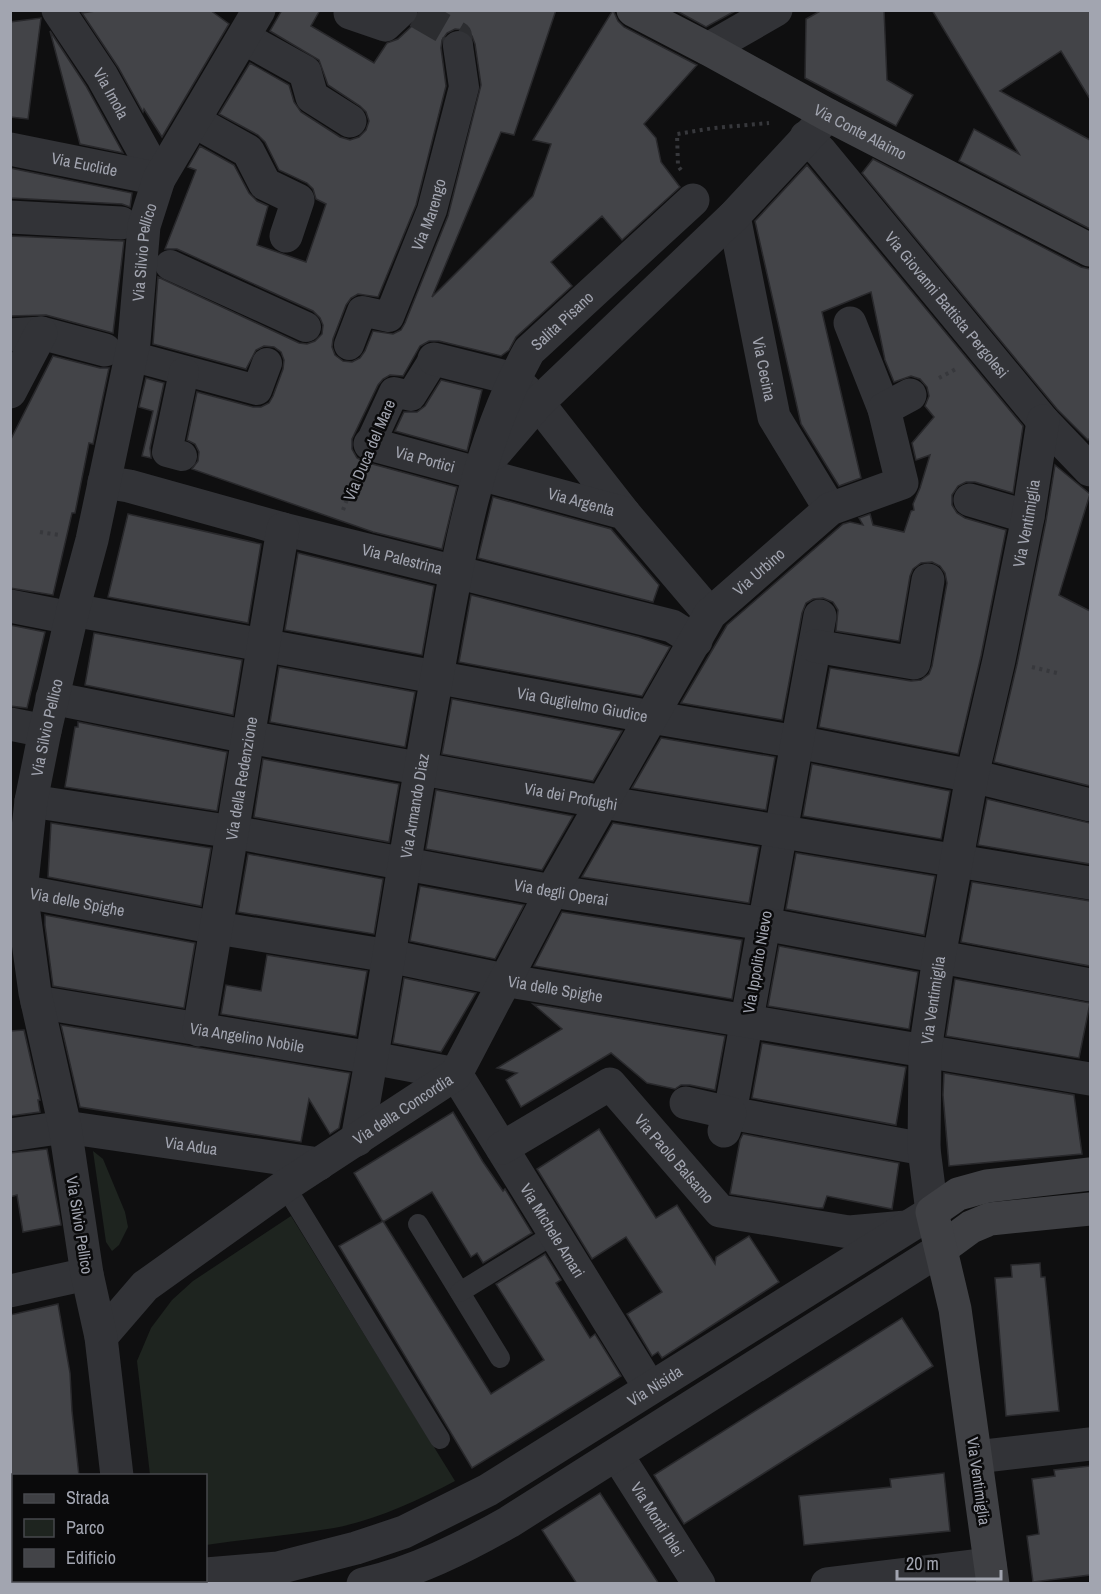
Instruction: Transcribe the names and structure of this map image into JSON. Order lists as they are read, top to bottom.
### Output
{
  "streets": {
    "main road": ["Via Conte Alaimo", "Via Ventimiglia", "Via Nisida"],
    "street": [
      "Via Imola",
      "Via Euclide",
      "Via Marengo",
      "Via Silvio Pellico",
      "Via Giovanni Battista Pergolesi",
      "Salita Pisano",
      "Via Cecina",
      "Via Duca del Mare",
      "Via Portici",
      "Via Argenta",
      "Via Palestrina",
      "Via Urbino",
      "Via Guglielmo Giudice",
      "Via della Redenzione",
      "Via dei Profughi",
      "Via Armando Diaz",
      "Via degli Operai",
      "Via delle Spighe",
      "Via Ippolito Nievo",
      "Via Angelino Nobile",
      "Via della Concordia",
      "Via Adua",
      "Via Paolo Balsamo",
      "Via Michele Amari",
      "Via Monti Iblei"
    ]
  },
  "crossings": [
    ["Via Imola", "Via Euclide"],
    ["Via Imola", "Via Silvio Pellico"],
    ["Via Conte Alaimo", "Via Giovanni Battista Pergolesi"],
    ["Via Euclide", "Via Silvio Pellico"],
    ["Via Silvio Pellico", "Via Palestrina"],
    ["Via Silvio Pellico", "Via Guglielmo Giudice"],
    ["Via Silvio Pellico", "Via dei Profughi"],
    ["Via Silvio Pellico", "Via degli Operai"],
    ["Via Silvio Pellico", "Via delle Spighe"],
    ["Via Silvio Pellico", "Via Angelino Nobile"],
    ["Via Silvio Pellico", "Via della Concordia"],
    ["Via Silvio Pellico", "Via Adua"],
    ["Via Giovanni Battista Pergolesi", "Via Ventimiglia"],
    ["Salita Pisano", "Via Duca del Mare"],
    ["Salita Pisano", "Via Portici"],
    ["Salita Pisano", "Via Argenta"],
    ["Salita Pisano", "Via Armando Diaz"],
    ["Via Cecina", "Via Urbino"],
    ["Via Duca del Mare", "Via Portici"],
    ["Via Duca del Mare", "Via Palestrina"],
    ["Via Portici", "Via Argenta"],
    ["Via Portici", "Via Armando Diaz"],
    ["Via Argenta", "Via Palestrina"],
    ["Via Argenta", "Via Urbino"],
    ["Via Argenta", "Via Armando Diaz"],
    ["Via Argenta", "Via della Concordia"],
    ["Via Ventimiglia", "Via Guglielmo Giudice"],
    ["Via Ventimiglia", "Via dei Profughi"],
    ["Via Ventimiglia", "Via degli Operai"],
    ["Via Ventimiglia", "Via delle Spighe"],
    ["Via Ventimiglia", "Via Paolo Balsamo"],
    ["Via Ventimiglia", "Via Nisida"],
    ["Via Palestrina", "Via Urbino"],
    ["Via Palestrina", "Via della Redenzione"],
    ["Via Palestrina", "Via Armando Diaz"],
    ["Via Palestrina", "Via della Concordia"],
    ["Via Urbino", "Via della Concordia"],
    ["Via Guglielmo Giudice", "Via della Redenzione"],
    ["Via Guglielmo Giudice", "Via Armando Diaz"],
    ["Via Guglielmo Giudice", "Via Ippolito Nievo"],
    ["Via Guglielmo Giudice", "Via della Concordia"],
    ["Via della Redenzione", "Via dei Profughi"],
    ["Via della Redenzione", "Via degli Operai"],
    ["Via della Redenzione", "Via delle Spighe"],
    ["Via della Redenzione", "Via Angelino Nobile"],
    ["Via dei Profughi", "Via Armando Diaz"],
    ["Via dei Profughi", "Via Ippolito Nievo"],
    ["Via dei Profughi", "Via della Concordia"],
    ["Via Armando Diaz", "Via degli Operai"],
    ["Via Armando Diaz", "Via delle Spighe"],
    ["Via Armando Diaz", "Via Angelino Nobile"],
    ["Via Armando Diaz", "Via della Concordia"],
    ["Via degli Operai", "Via Ippolito Nievo"],
    ["Via degli Operai", "Via della Concordia"],
    ["Via delle Spighe", "Via Ippolito Nievo"],
    ["Via delle Spighe", "Via della Concordia"],
    ["Via Angelino Nobile", "Via della Concordia"],
    ["Via Angelino Nobile", "Via Michele Amari"],
    ["Via della Concordia", "Via Adua"],
    ["Via della Concordia", "Via Michele Amari"],
    ["Via Paolo Balsamo", "Via Michele Amari"],
    ["Via Paolo Balsamo", "Via Nisida"],
    ["Via Michele Amari", "Via Nisida"]
  ],
  "legend": ["Strada", "Parco", "Edificio"],
  "scale_bar": "20 m"
}
